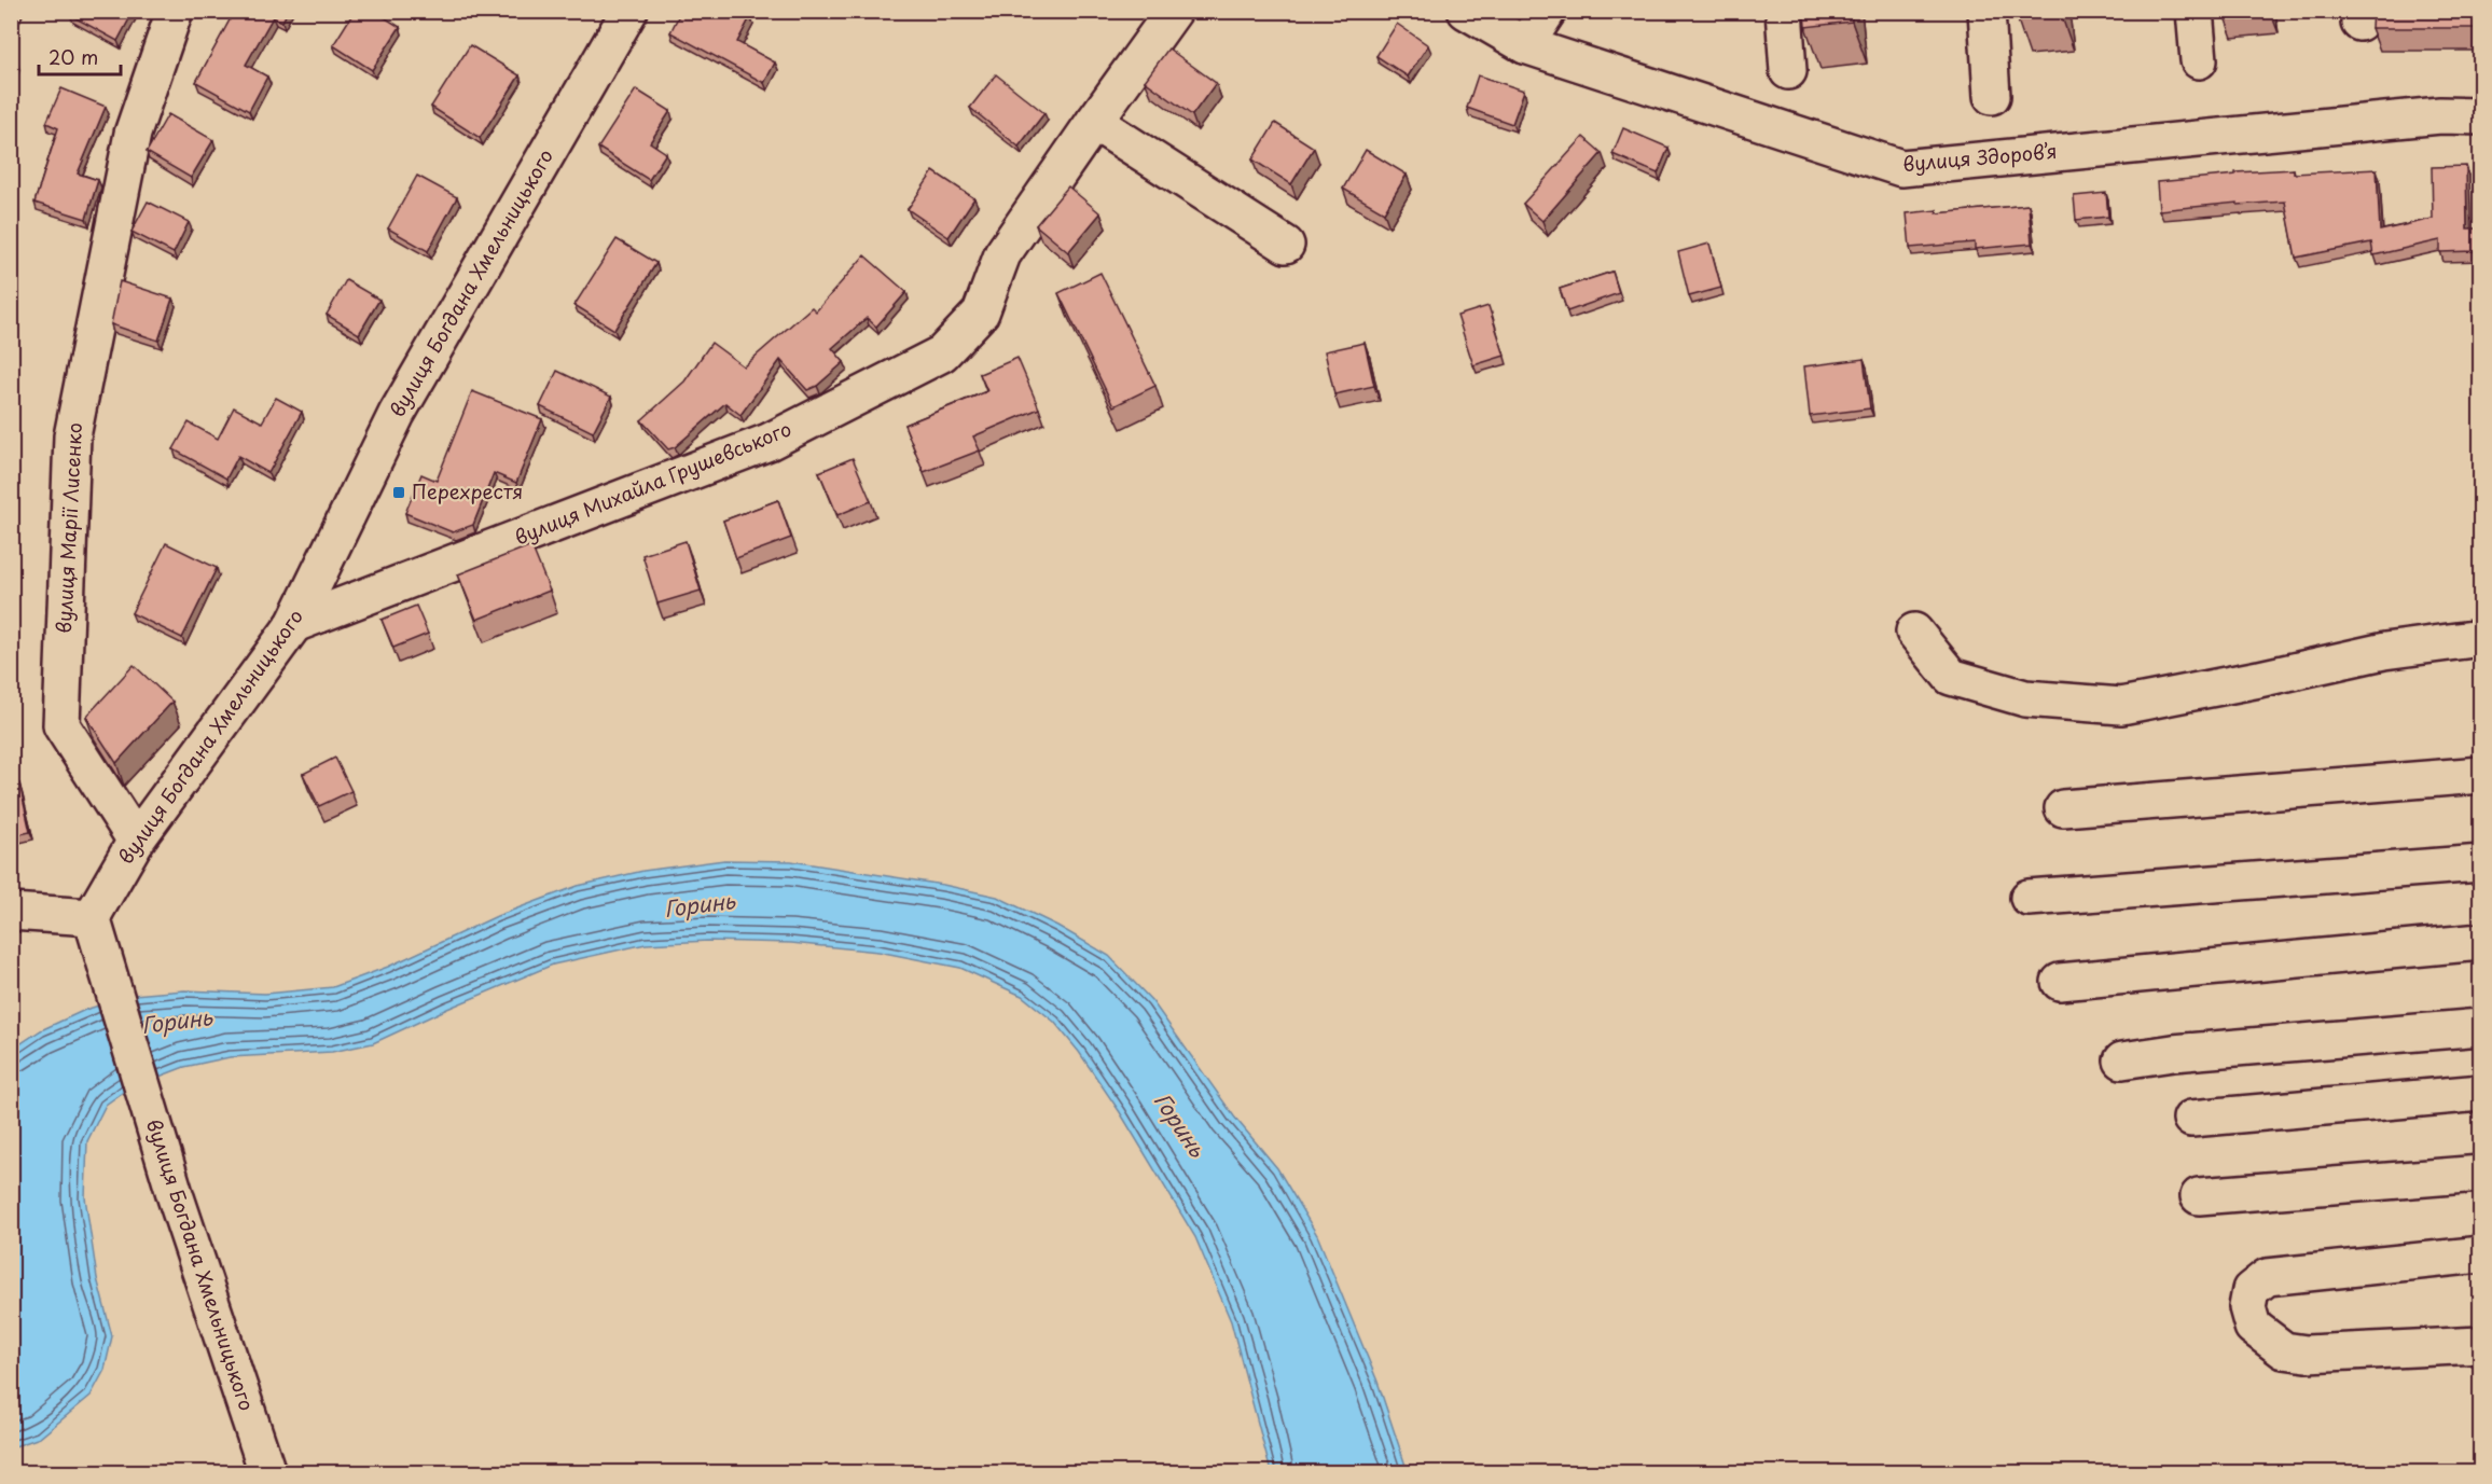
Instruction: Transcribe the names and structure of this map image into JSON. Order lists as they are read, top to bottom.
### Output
{
  "streets": {
    "street": [
      "вулиця Здоровʼя",
      "вулиця Богдана Хмельницького",
      "вулиця Михайла Грушевського",
      "вулиця Марії Лисенко"
    ]
  },
  "crossings": [
    ["вулиця Богдана Хмельницького", "вулиця Михайла Грушевського"],
    ["вулиця Богдана Хмельницького", "вулиця Марії Лисенко"]
  ],
  "water": ["Горинь"],
  "places": {
    "transit": ["Перехрестя"]
  },
  "scale_bar": "20 m"
}
